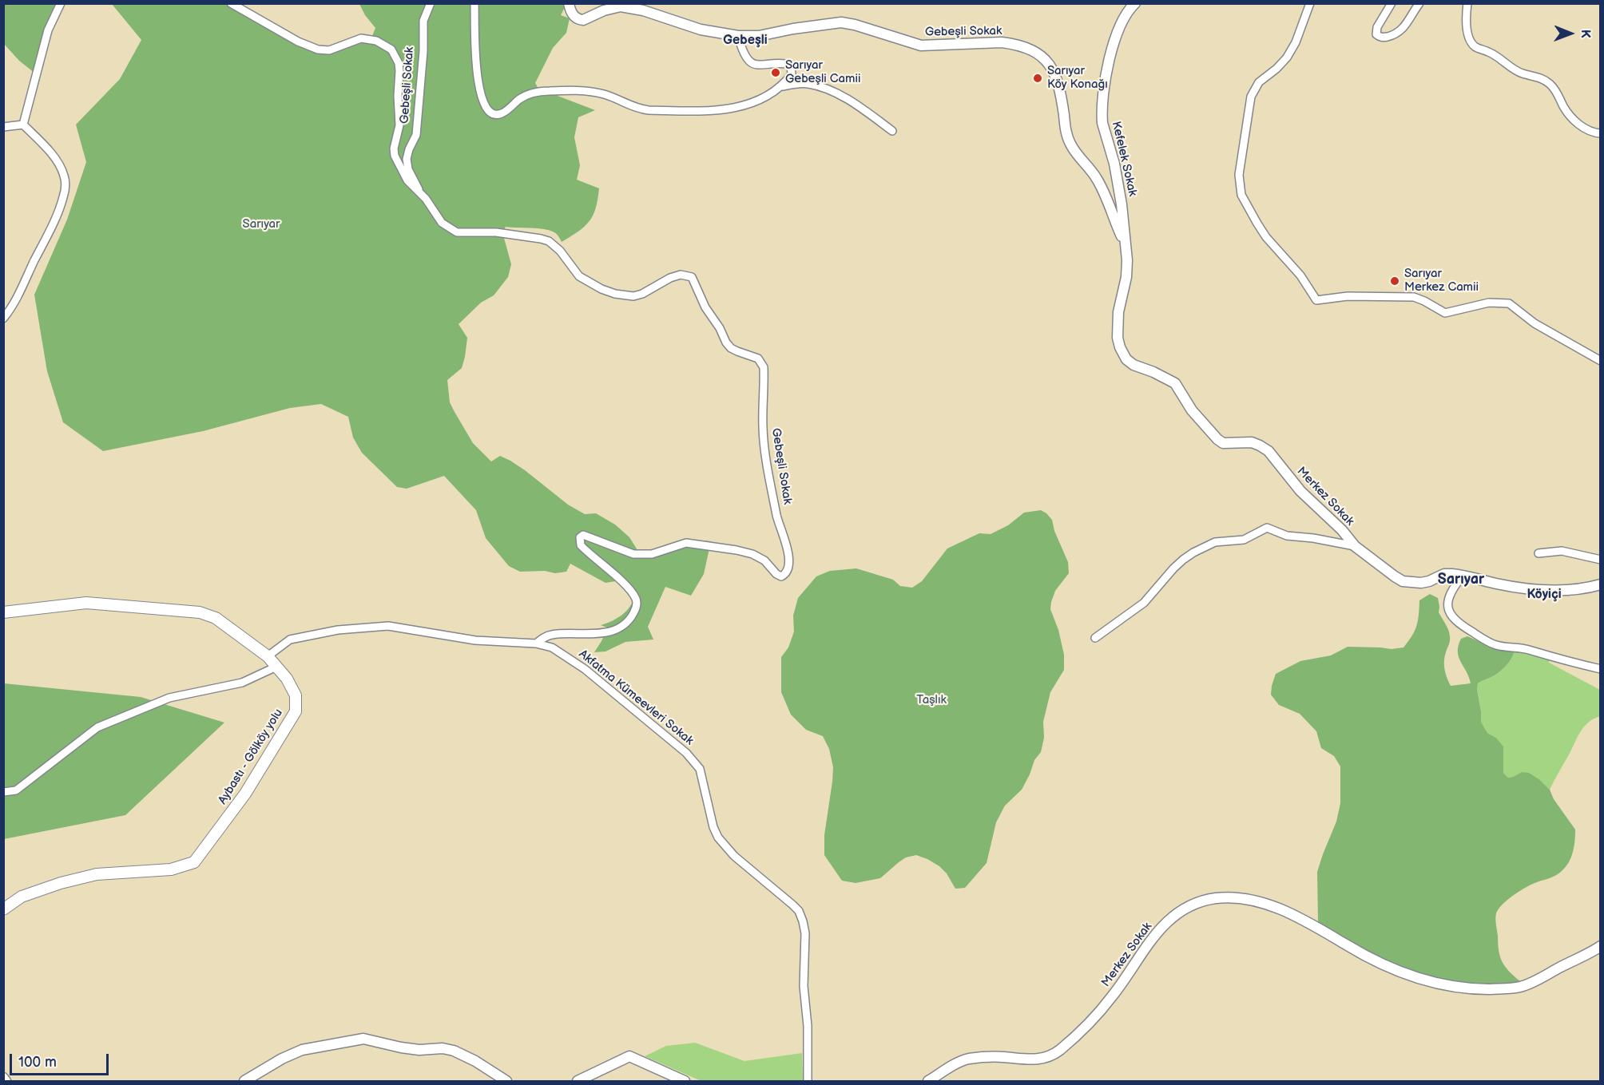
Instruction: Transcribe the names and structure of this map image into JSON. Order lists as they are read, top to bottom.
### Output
{
  "streets": {
    "main road": ["Aybastı - Gölköy yolu"],
    "street": [
      "Gebeşli Sokak",
      "Kefelek Sokak",
      "Merkez Sokak",
      "Akfatma Kümeevleri Sokak"
    ]
  },
  "crossings": [
    ["Gebeşli Sokak", "Kefelek Sokak"],
    ["Gebeşli Sokak", "Merkez Sokak"],
    ["Gebeşli Sokak", "Akfatma Kümeevleri Sokak"],
    ["Kefelek Sokak", "Merkez Sokak"],
    ["Akfatma Kümeevleri Sokak", "Aybastı - Gölköy yolu"]
  ],
  "districts": ["Gebeşli", "Sarıyar", "Köyiçi"],
  "parks": ["Sarıyar", "Taşlık"],
  "places": ["Sarıyar Gebeşli Camii", "Sarıyar Köy Konağı", "Sarıyar Merkez Camii"],
  "scale_bar": "100 m",
  "north": "right"
}
